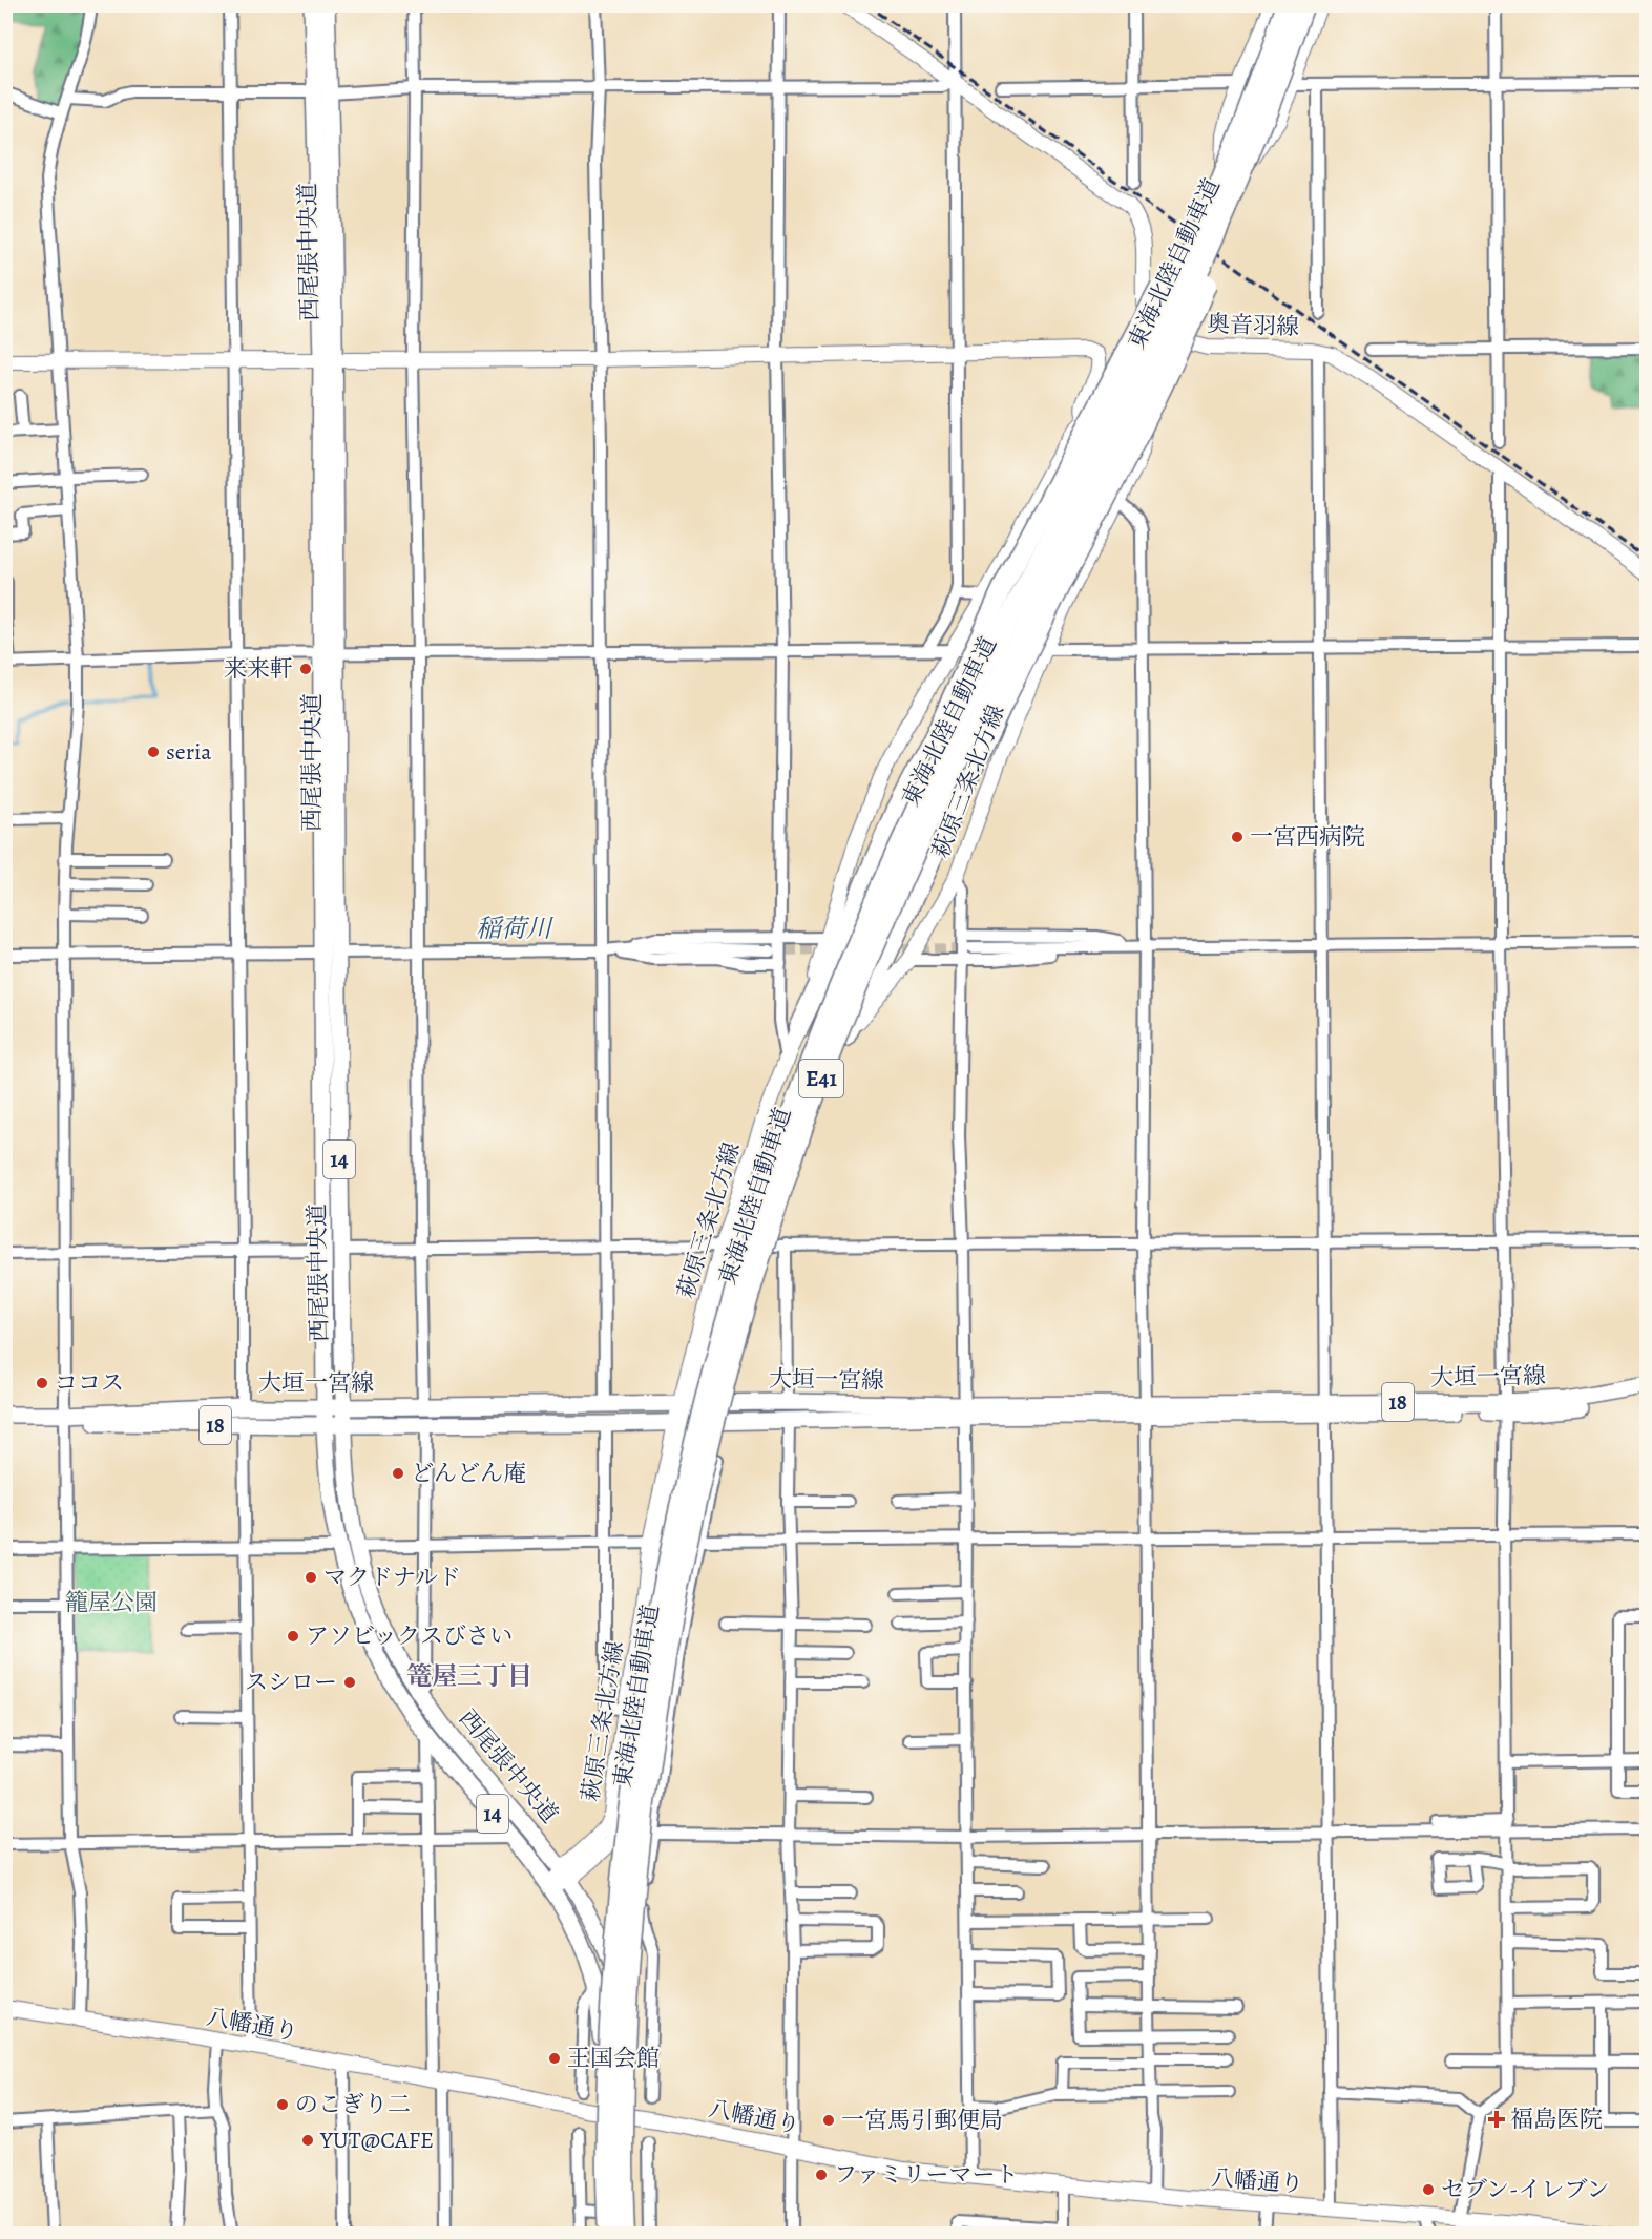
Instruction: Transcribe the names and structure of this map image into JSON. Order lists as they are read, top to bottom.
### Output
{
  "streets": {
    "highway": ["東海北陸自動車道", "E41"],
    "main road": [
      "西尾張中央道",
      "奥音羽線",
      "萩原三条北方線",
      "14",
      "大垣一宮線",
      "18",
      "八幡通り"
    ]
  },
  "crossings": [
    ["西尾張中央道", "萩原三条北方線"],
    ["西尾張中央道", "大垣一宮線"],
    ["西尾張中央道", "八幡通り"],
    ["奥音羽線", "萩原三条北方線"],
    ["萩原三条北方線", "大垣一宮線"]
  ],
  "districts": ["篭屋三丁目"],
  "water": ["稲荷川"],
  "parks": ["籠屋公園"],
  "places": {
    "other": [
      "来来軒",
      "seria",
      "一宮西病院",
      "ココス",
      "どんどん庵",
      "マクドナルド",
      "アソビックスびさい",
      "スシロー",
      "王国会館",
      "のこぎり二",
      "一宮馬引郵便局",
      "YUT@CAFE",
      "ファミリーマート",
      "セブン-イレブン"
    ],
    "health": ["福島医院"]
  }
}
